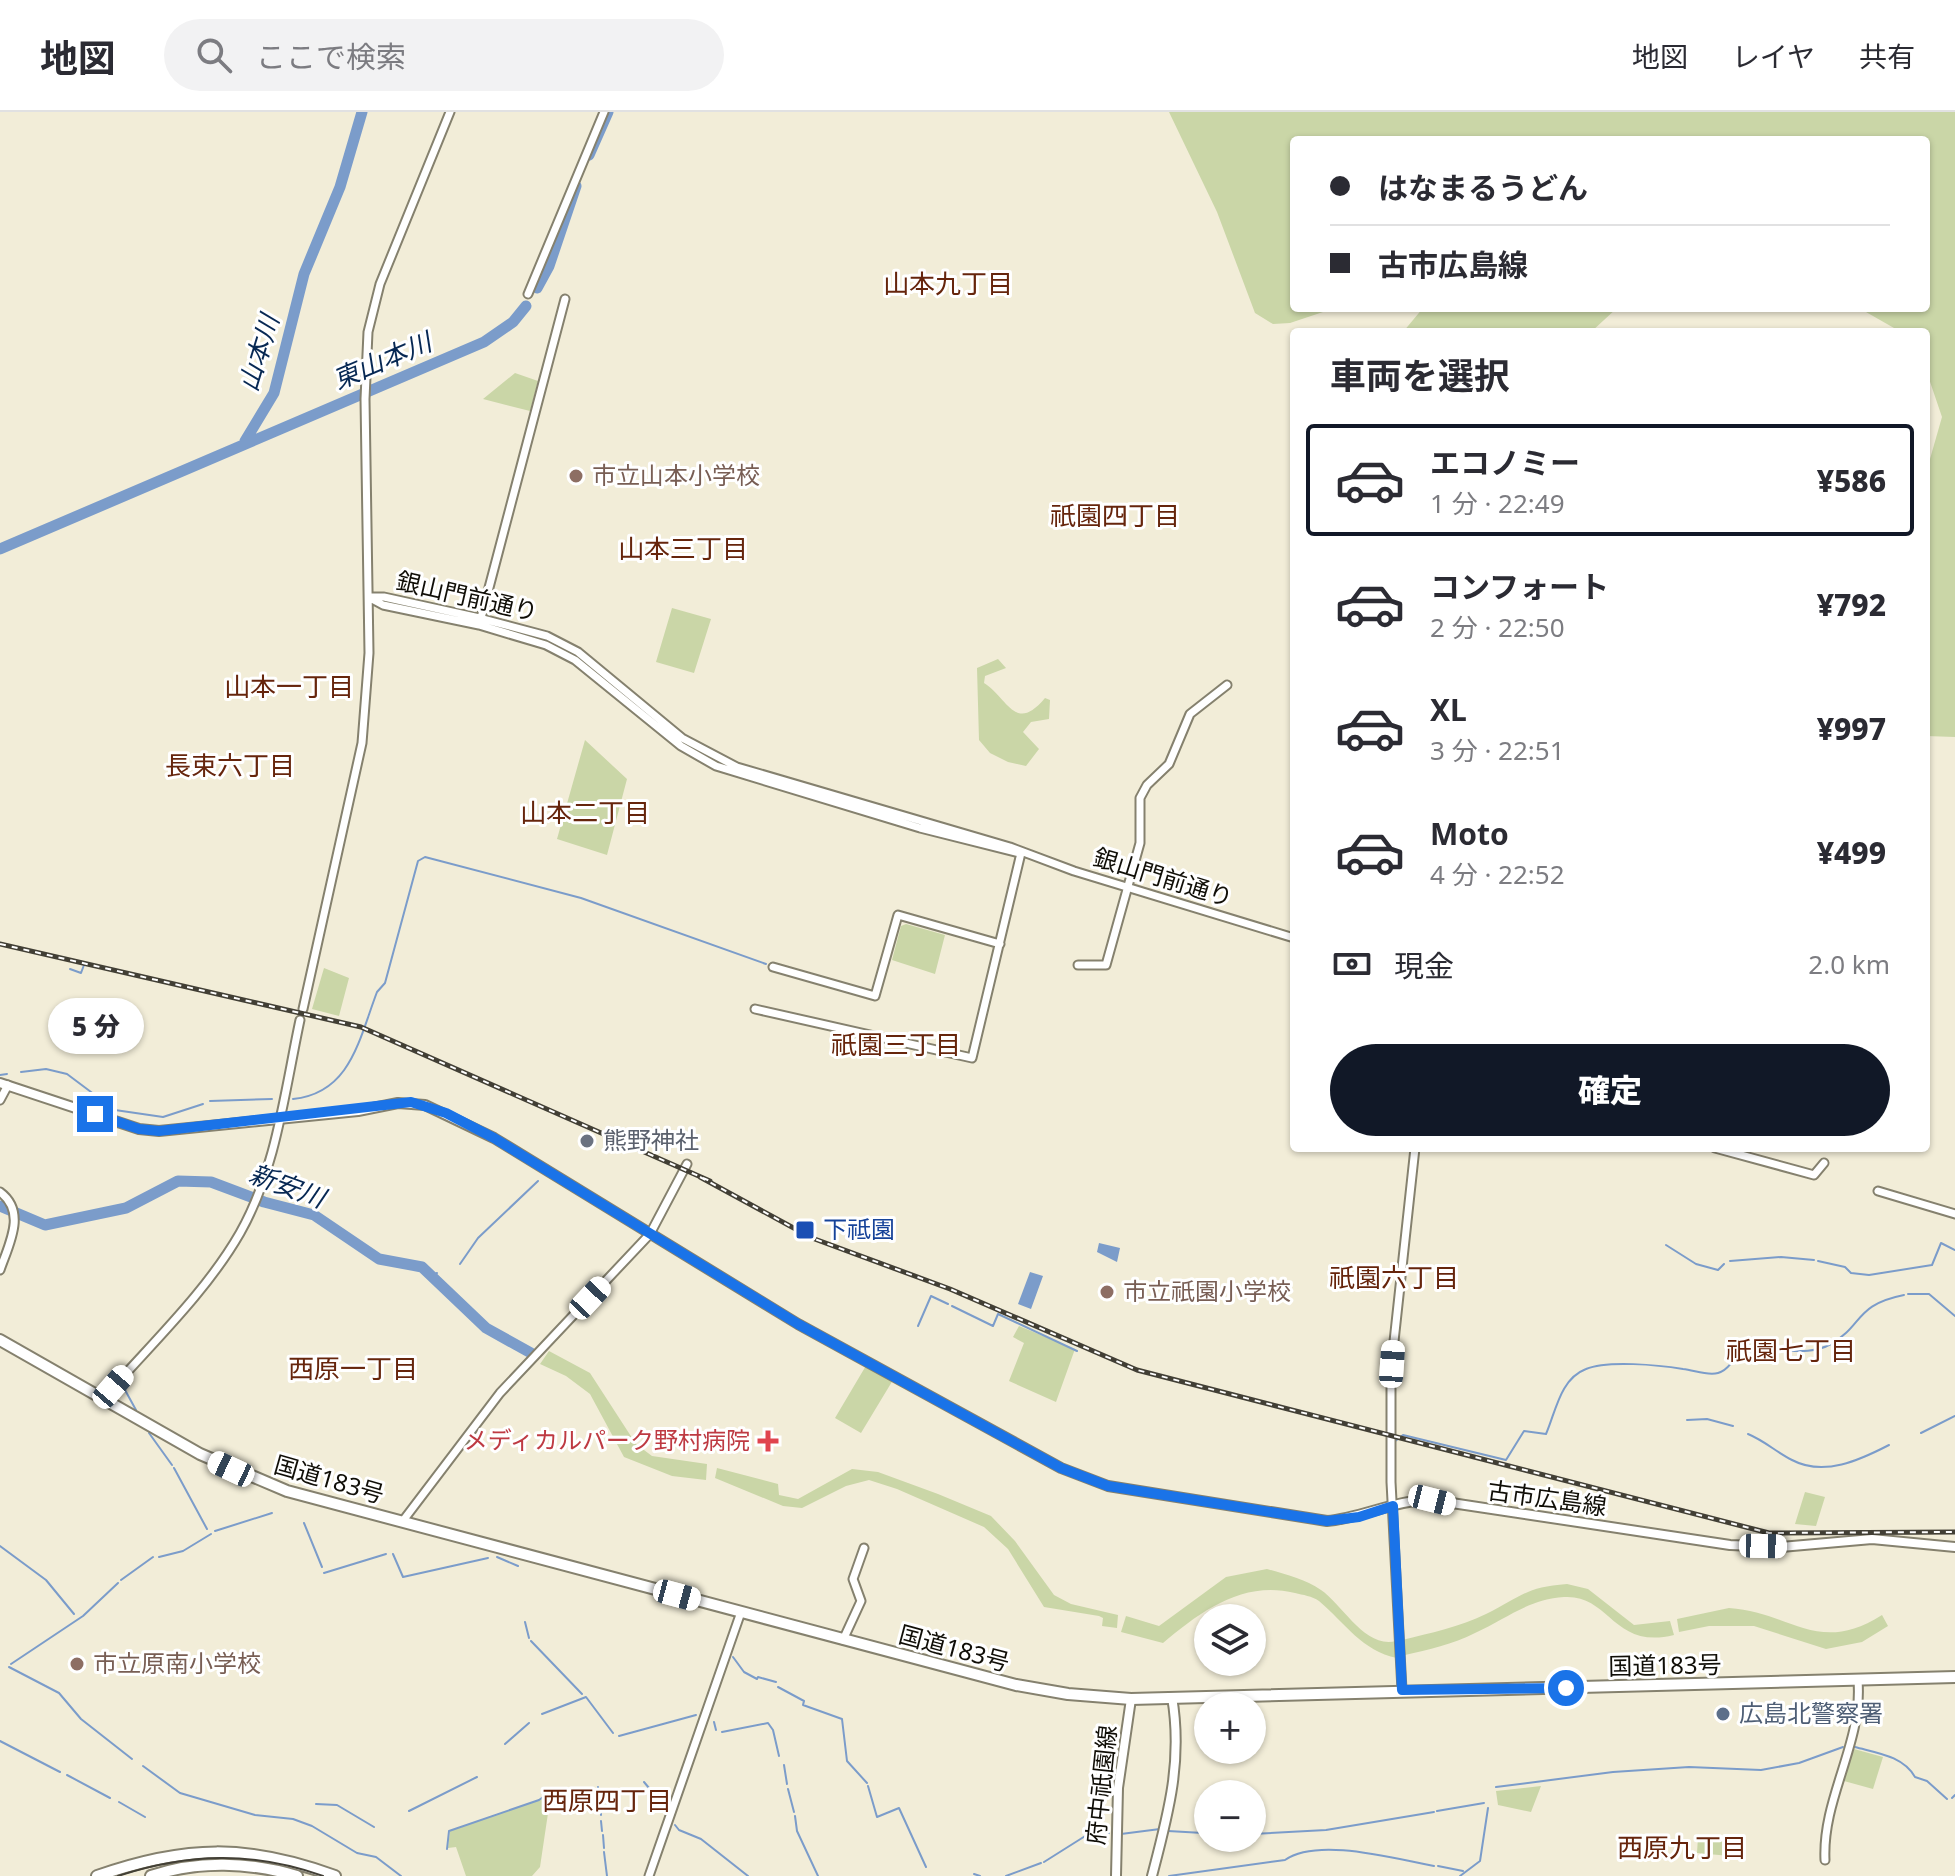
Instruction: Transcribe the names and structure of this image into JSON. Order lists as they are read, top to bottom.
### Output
{
  "streets": {
    "highway": ["国道183号"],
    "main road": ["古市広島線", "府中祇園線"],
    "street": ["銀山門前通り"]
  },
  "crossings": [
    ["国道183号", "府中祇園線"]
  ],
  "districts": [
    "山本九丁目",
    "祇園四丁目",
    "山本三丁目",
    "山本一丁目",
    "長束六丁目",
    "山本二丁目",
    "祇園三丁目",
    "祇園六丁目",
    "祇園七丁目",
    "西原一丁目",
    "西原四丁目",
    "西原九丁目"
  ],
  "water": ["山本川", "東山本川", "新安川"],
  "places": {
    "other": [
      "市立山本小学校",
      "熊野神社",
      "市立祇園小学校",
      "市立原南小学校",
      "広島北警察署"
    ],
    "transit": ["下祗園"],
    "health": ["メディカルパーク野村病院"]
  },
  "page": {
    "header": "地図",
    "search": "ここで検索",
    "nav": ["地図", "レイヤ", "共有"],
    "banner": ["はなまるうどん", "古市広島線"],
    "heading": "車両を選択",
    "list": [
      {
        "name": "エコノミー",
        "note": "1 分 · 22:49",
        "value": "¥586"
      },
      {
        "name": "コンフォート",
        "note": "2 分 · 22:50",
        "value": "¥792"
      },
      {
        "name": "XL",
        "note": "3 分 · 22:51",
        "value": "¥997"
      },
      {
        "name": "Moto",
        "note": "4 分 · 22:52",
        "value": "¥499"
      }
    ],
    "pay": ["現金", "2.0 km"],
    "bubble": "5 分",
    "buttons": "確定",
    "map_buttons": ["+", "−"]
  }
}
